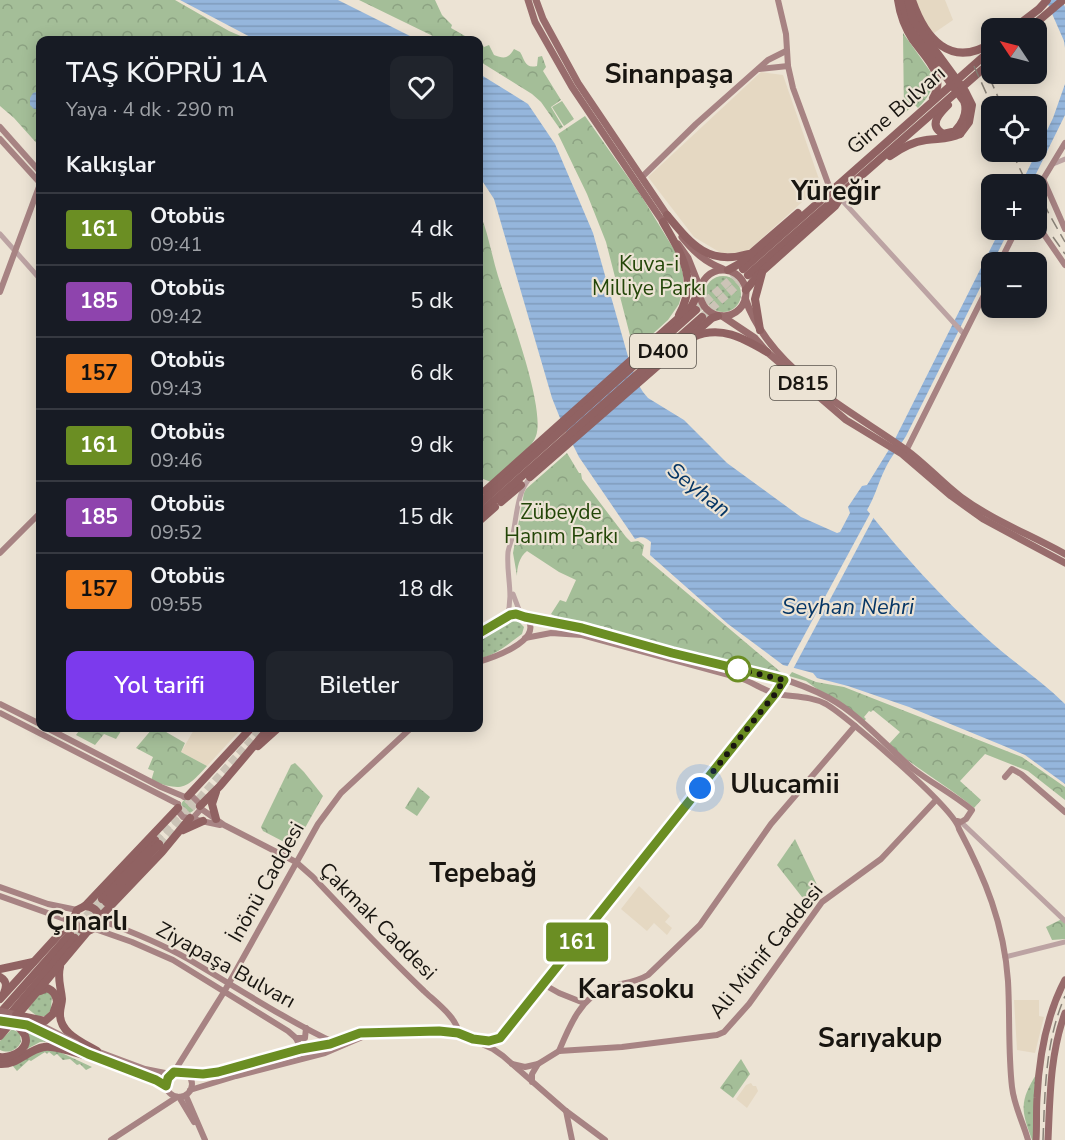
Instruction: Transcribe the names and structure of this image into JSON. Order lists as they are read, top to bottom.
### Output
{
  "streets": {
    "highway": ["Girne Bulvarı", "D400"],
    "main road": [
      "D815",
      "İnönü Caddesi",
      "Çakmak Caddesi",
      "Ali Münif Caddesi",
      "Ziyapaşa Bulvarı"
    ]
  },
  "crossings": [
    ["İnönü Caddesi", "Çakmak Caddesi"],
    ["İnönü Caddesi", "Ziyapaşa Bulvarı"]
  ],
  "districts": [
    "Sinanpaşa",
    "Yüreğir",
    "Ulucamii",
    "Tepebağ",
    "Çınarlı",
    "Karasoku",
    "Sarıyakup"
  ],
  "water": ["Seyhan", "Seyhan Nehri"],
  "parks": ["Kuva-i Milliye Parkı", "Zübeyde Hanım Parkı"],
  "lines": ["bus line 161"],
  "north": "top left",
  "page": {
    "on_map": "161",
    "map_buttons": ["+", "−"],
    "heading": [
      ["TAŞ KÖPRÜ 1A", "Yaya · 4 dk · 290 m"],
      "Kalkışlar"
    ],
    "list": [
      {
        "mark": "161",
        "name": "Otobüs",
        "note": "09:41",
        "value": "4 dk"
      },
      {
        "mark": "185",
        "name": "Otobüs",
        "note": "09:42",
        "value": "5 dk"
      },
      {
        "mark": "157",
        "name": "Otobüs",
        "note": "09:43",
        "value": "6 dk"
      },
      {
        "mark": "161",
        "name": "Otobüs",
        "note": "09:46",
        "value": "9 dk"
      },
      {
        "mark": "185",
        "name": "Otobüs",
        "note": "09:52",
        "value": "15 dk"
      },
      {
        "mark": "157",
        "name": "Otobüs",
        "note": "09:55",
        "value": "18 dk"
      }
    ],
    "buttons": ["Yol tarifi", "Biletler"]
  }
}
